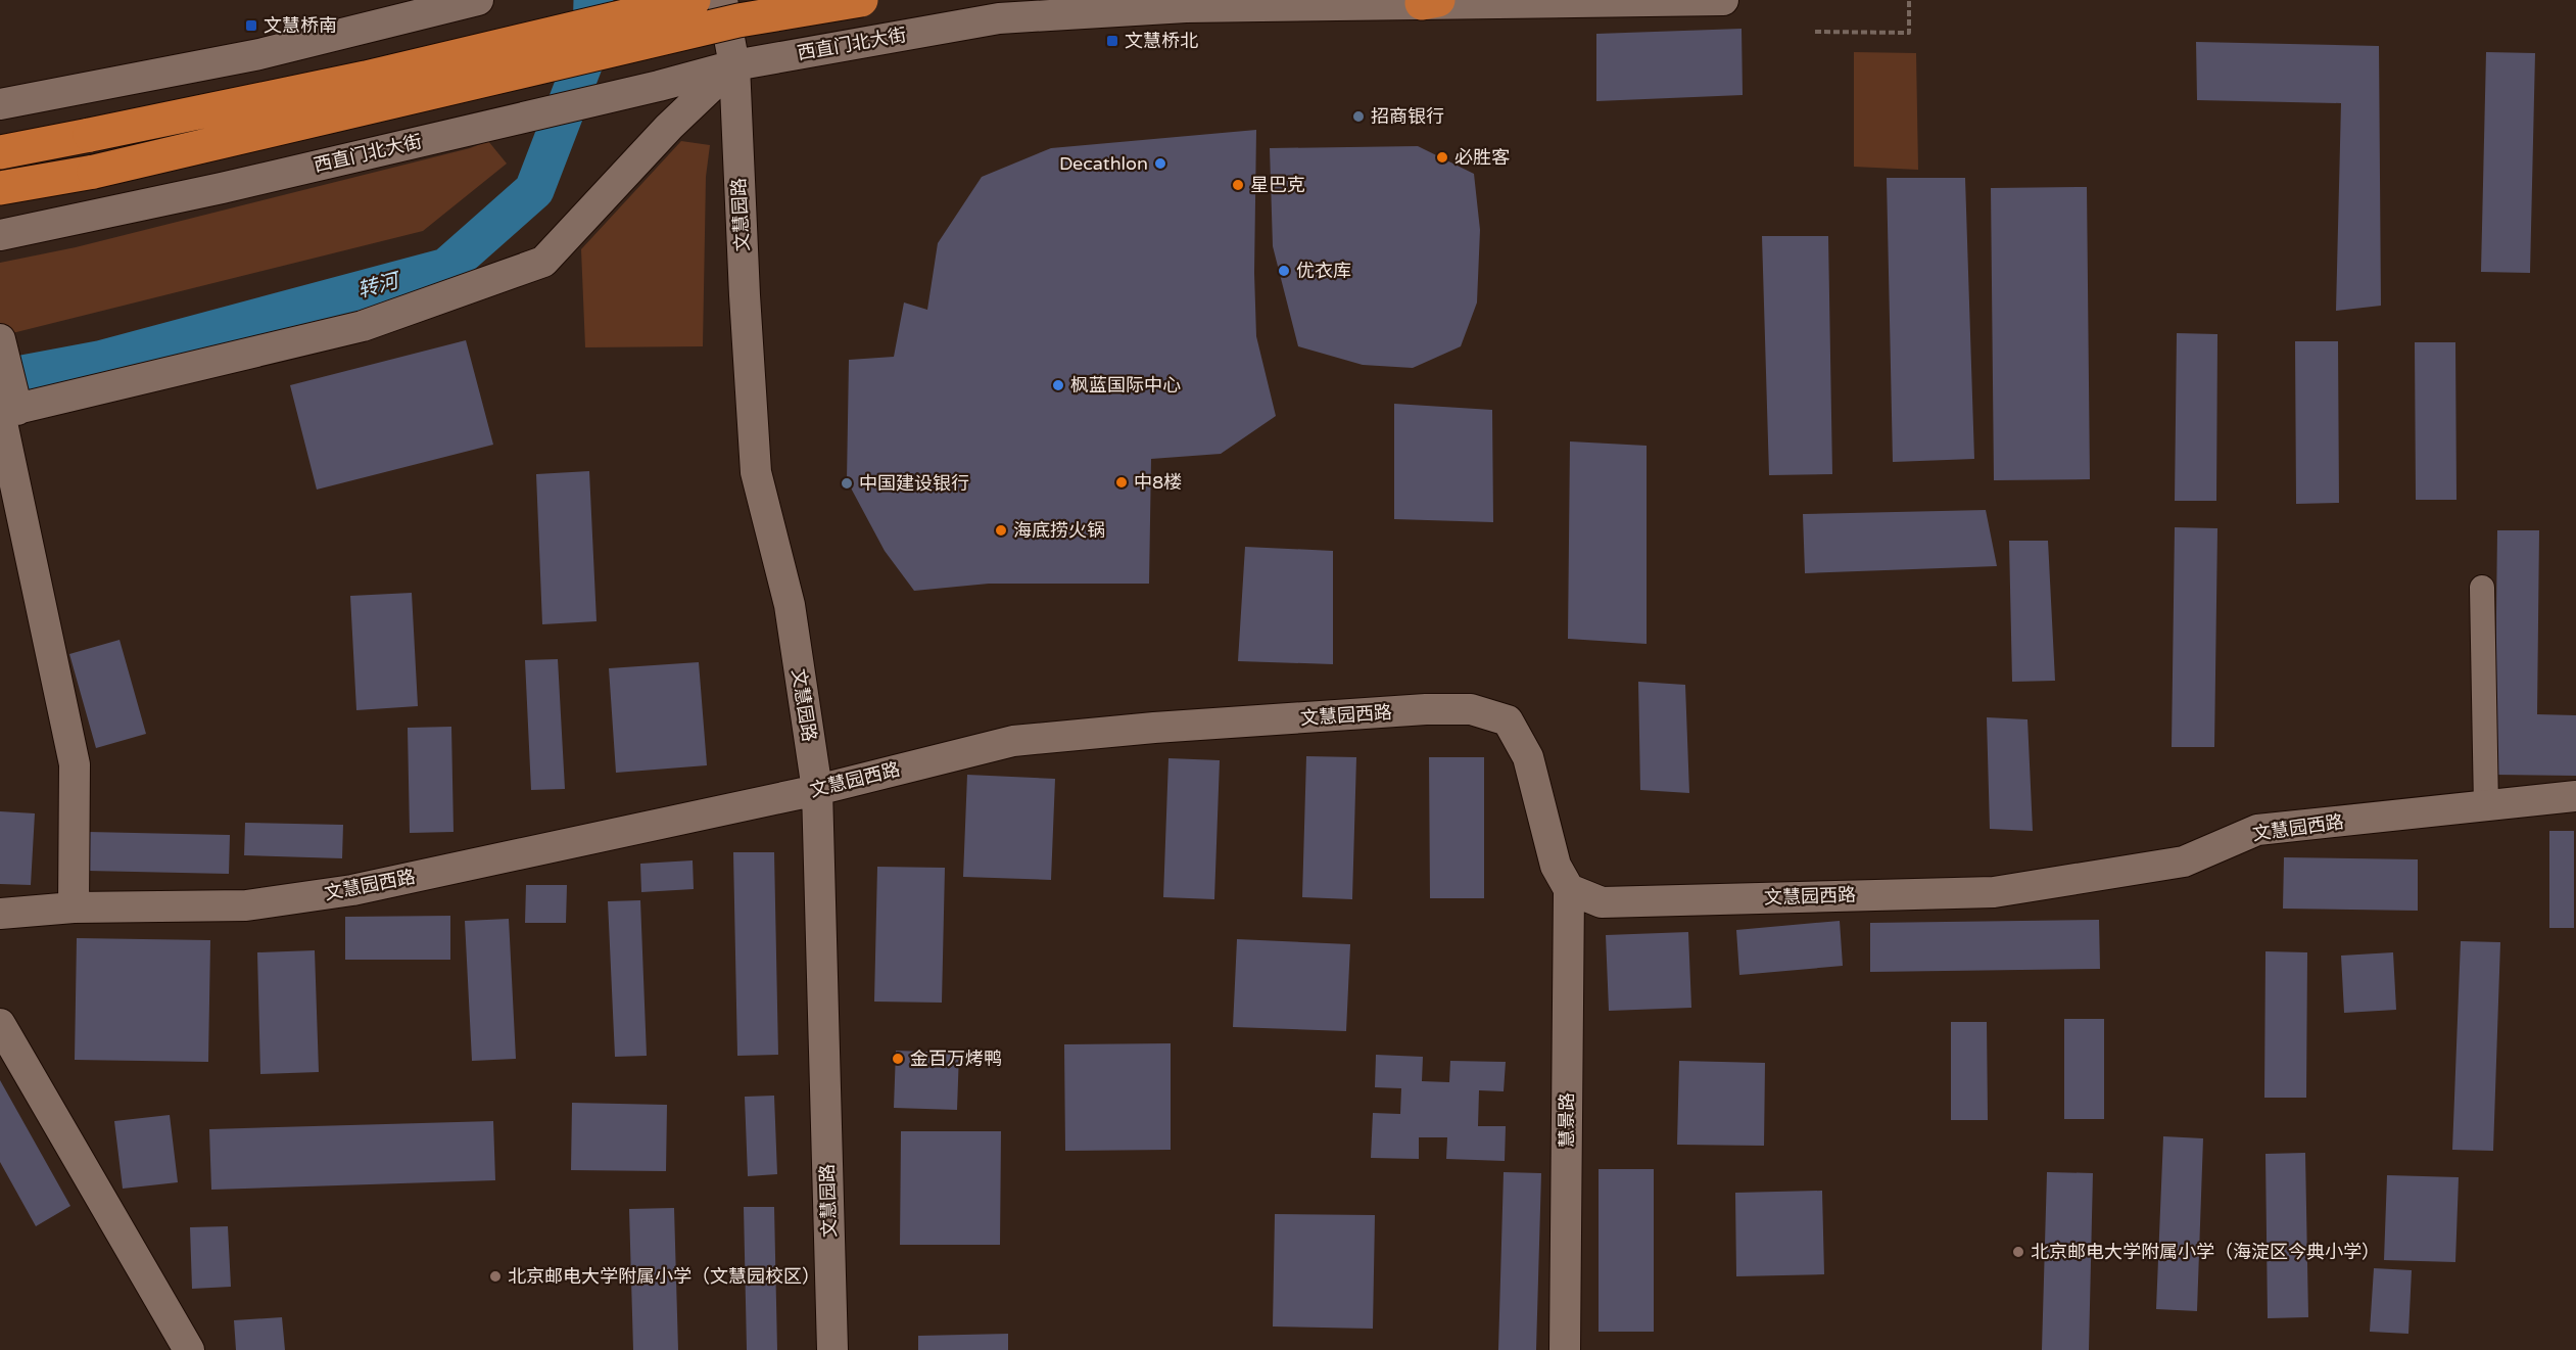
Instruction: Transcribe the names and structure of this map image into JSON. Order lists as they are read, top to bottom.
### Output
{
  "streets": {
    "street": [
      "西直门北大街",
      "文慧园路",
      "文慧园西路",
      "慧景路"
    ]
  },
  "crossings": [
    ["西直门北大街", "文慧园路"],
    ["文慧园路", "文慧园西路"],
    ["文慧园西路", "慧景路"]
  ],
  "water": ["转河"],
  "places": {
    "transit": ["文慧桥南", "文慧桥北"],
    "other": [
      "招商银行",
      "必胜客",
      "Decathlon",
      "星巴克",
      "优衣库",
      "枫蓝国际中心",
      "中8楼",
      "中国建设银行",
      "海底捞火锅",
      "金百万烤鸭",
      "北京邮电大学附属小学（海淀区今典小学）",
      "北京邮电大学附属小学（文慧园校区）"
    ]
  }
}
